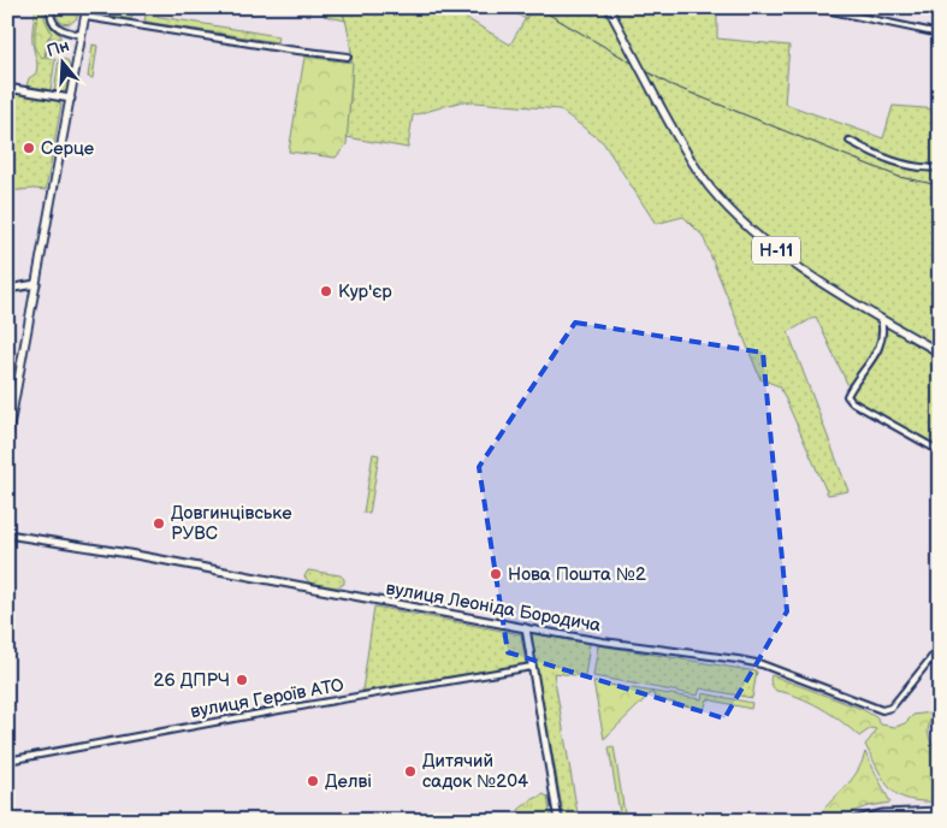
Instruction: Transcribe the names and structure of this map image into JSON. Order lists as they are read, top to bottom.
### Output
{
  "streets": {
    "main road": ["Н-11"],
    "street": ["вулиця Леоніда Бородича", "вулиця Героїв АТО"]
  },
  "places": [
    "Серце",
    "Кур'єр",
    "Довгинцівське РУВС",
    "Нова Пошта №2",
    "26 ДПРЧ",
    "Дитячий садок №204",
    "Делві"
  ],
  "north": "top"
}
